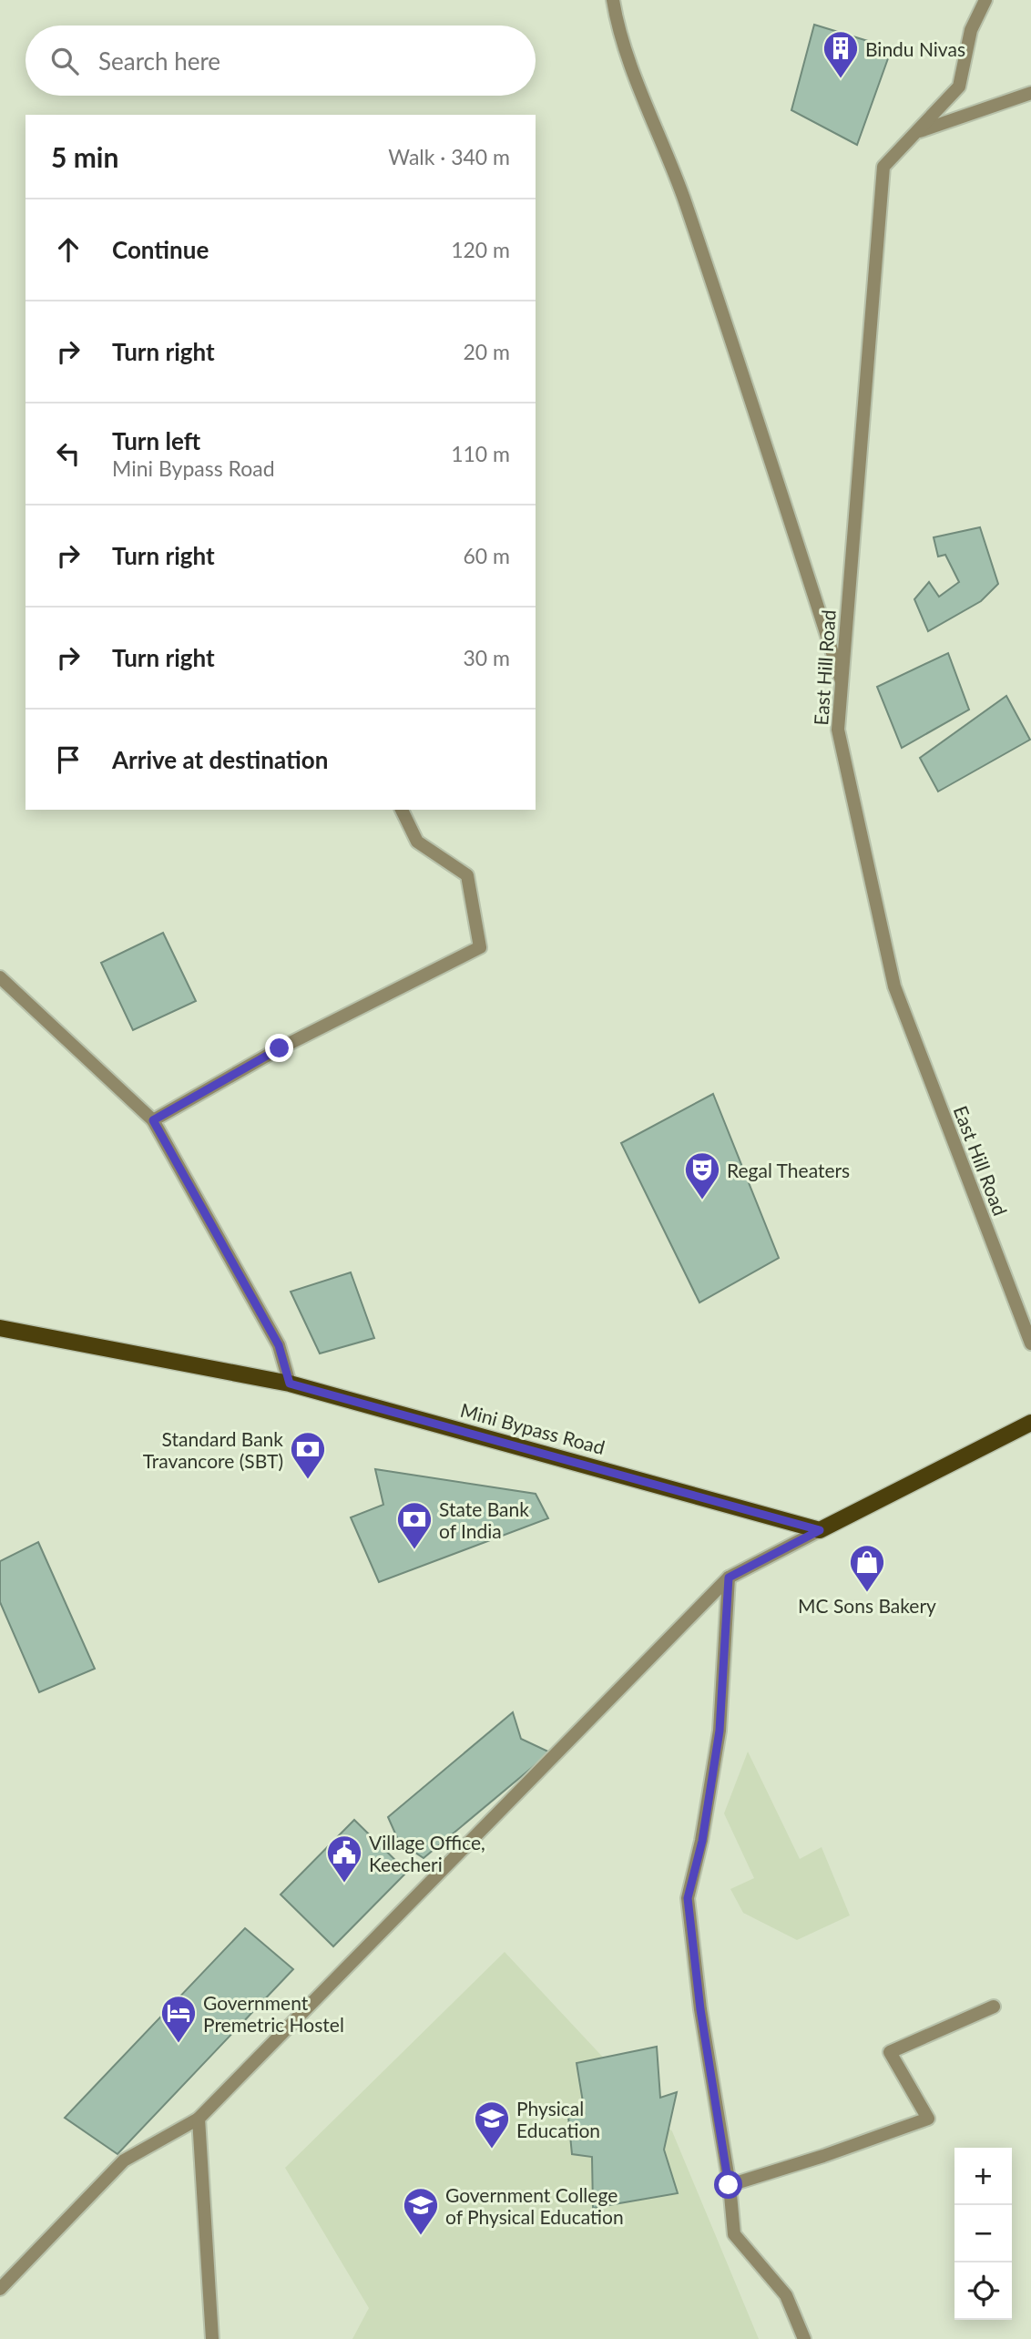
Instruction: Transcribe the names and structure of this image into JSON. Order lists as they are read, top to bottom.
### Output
{
  "streets": {
    "main road": ["Mini Bypass Road"],
    "street": ["East Hill Road"]
  },
  "places": {
    "building": ["Bindu Nivas"],
    "theatre": ["Regal Theaters"],
    "bank": ["Standard Bank Travancore (SBT)", "State Bank of India"],
    "shop": ["MC Sons Bakery"],
    "public building": ["Village Office, Keecheri"],
    "hotel": ["Government Premetric Hostel"],
    "school or university": ["Physical Education", "Government College of Physical Education"]
  },
  "page": {
    "search": "Search here",
    "heading": ["5 min", "Walk · 340 m"],
    "list": [
      ["Continue", "120 m"],
      ["Turn right", "20 m"],
      ["Turn left", "Mini Bypass Road", "110 m"],
      ["Turn right", "60 m"],
      ["Turn right", "30 m"],
      "Arrive at destination"
    ],
    "map_buttons": ["+", "−"]
  }
}
